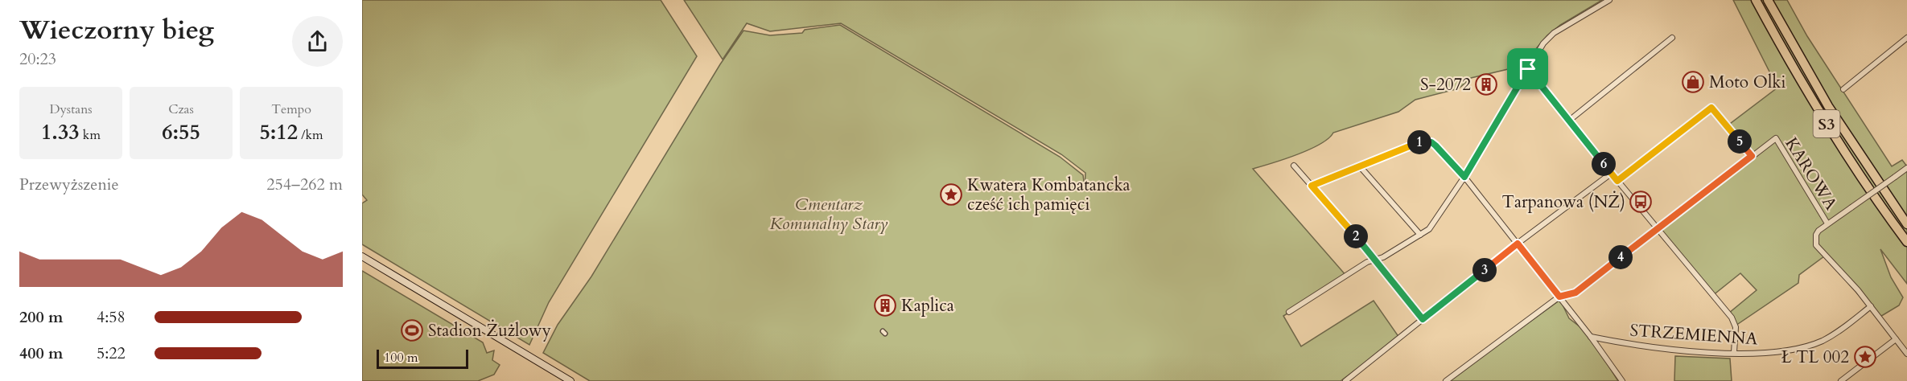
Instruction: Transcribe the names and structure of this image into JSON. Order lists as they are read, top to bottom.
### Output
{
  "streets": {
    "highway": ["S3"],
    "street": ["KAROWA", "STRZEMIENNA"]
  },
  "crossings": [
    ["KAROWA", "STRZEMIENNA"]
  ],
  "parks": ["Cmentarz Komunalny Stary"],
  "places": {
    "shop": ["Moto Olki"],
    "building": ["S-2072", "Kaplica"],
    "place": ["Kwatera Kombatancka cześć ich pamięci", "Ł TL 002"],
    "bus stop": ["Tarpanowa (NŻ)"],
    "sports": ["Stadion Żużlowy"]
  },
  "scale_bar": "100 m",
  "page": {
    "heading": ["Wieczorny bieg", "20:23"],
    "stats": [
      ["Dystans", "1.33 km"],
      ["Czas", "6:55"],
      ["Tempo", "5:12 /km"]
    ],
    "pins": [
      "5",
      "1",
      "6",
      "2",
      "4",
      "3"
    ],
    "chart": ["Przewyższenie", "254–262 m"],
    "list": [
      {
        "name": "200 m",
        "note": "4:58"
      },
      {
        "name": "400 m",
        "note": "5:22"
      }
    ],
    "scale": "100 m"
  }
}
